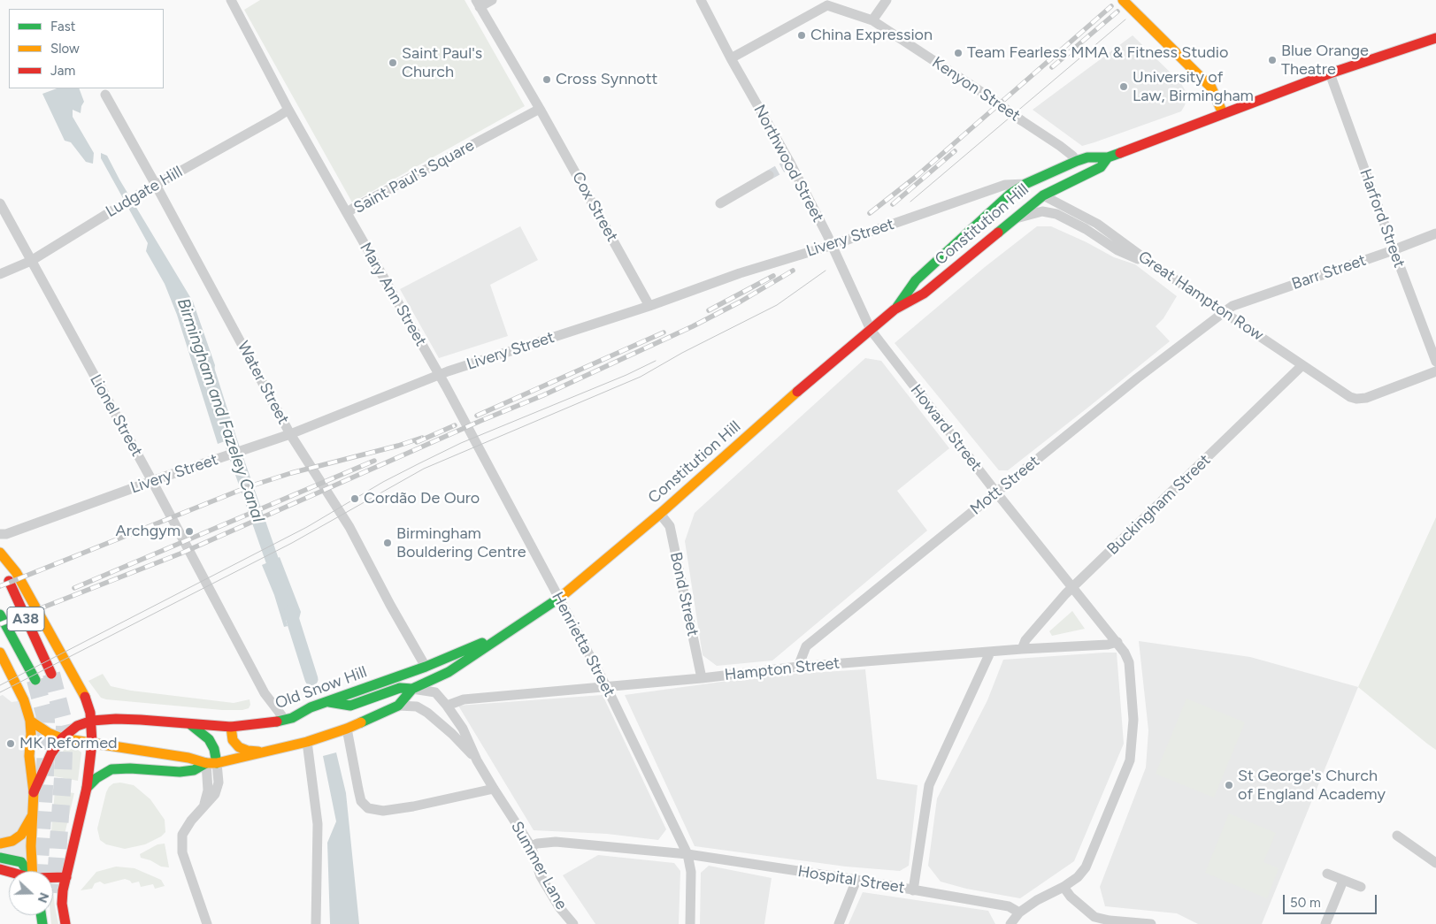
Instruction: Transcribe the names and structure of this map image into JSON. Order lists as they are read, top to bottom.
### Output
{
  "streets": {
    "main road": ["Constitution Hill", "A38", "Old Snow Hill"],
    "street": [
      "Kenyon Street",
      "Northwood Street",
      "Saint Paul's Square",
      "Ludgate Hill",
      "Cox Street",
      "Harford Street",
      "Livery Street",
      "Barr Street",
      "Mary Ann Street",
      "Great Hampton Row",
      "Water Street",
      "Lionel Street",
      "Howard Street",
      "Mott Street",
      "Buckingham Street",
      "Bond Street",
      "Henrietta Street",
      "Hampton Street",
      "Summer Lane",
      "Hospital Street"
    ]
  },
  "crossings": [
    ["Kenyon Street", "Constitution Hill"],
    ["Northwood Street", "Constitution Hill"],
    ["Northwood Street", "Livery Street"],
    ["Northwood Street", "Howard Street"],
    ["Saint Paul's Square", "Ludgate Hill"],
    ["Saint Paul's Square", "Cox Street"],
    ["Saint Paul's Square", "Mary Ann Street"],
    ["Ludgate Hill", "Water Street"],
    ["Ludgate Hill", "Lionel Street"],
    ["Cox Street", "Livery Street"],
    ["Harford Street", "Barr Street"],
    ["Constitution Hill", "Livery Street"],
    ["Constitution Hill", "Great Hampton Row"],
    ["Constitution Hill", "Water Street"],
    ["Constitution Hill", "Howard Street"],
    ["Constitution Hill", "Bond Street"],
    ["Constitution Hill", "Henrietta Street"],
    ["Constitution Hill", "Old Snow Hill"],
    ["Constitution Hill", "Summer Lane"],
    ["Livery Street", "Mary Ann Street"],
    ["Livery Street", "Water Street"],
    ["Livery Street", "Lionel Street"],
    ["Livery Street", "Henrietta Street"],
    ["Barr Street", "Great Hampton Row"],
    ["Barr Street", "Mott Street"],
    ["Mary Ann Street", "Henrietta Street"],
    ["Great Hampton Row", "Mott Street"],
    ["Great Hampton Row", "Buckingham Street"],
    ["Water Street", "Old Snow Hill"],
    ["Lionel Street", "Old Snow Hill"],
    ["Howard Street", "Mott Street"],
    ["Howard Street", "Buckingham Street"],
    ["Howard Street", "Hampton Street"],
    ["Mott Street", "Hampton Street"],
    ["Buckingham Street", "Hampton Street"],
    ["Bond Street", "Hampton Street"],
    ["Henrietta Street", "Hampton Street"],
    ["Henrietta Street", "Hospital Street"],
    ["Hampton Street", "Summer Lane"],
    ["Summer Lane", "Hospital Street"]
  ],
  "water": ["Birmingham and Fazeley Canal"],
  "places": [
    "China Expression",
    "Team Fearless MMA & Fitness Studio",
    "Blue Orange Theatre",
    "Saint Paul's Church",
    "Cross Synnott",
    "University of Law, Birmingham",
    "Cordão De Ouro",
    "Archgym",
    "Birmingham Bouldering Centre",
    "MK Reformed",
    "St George's Church of England Academy"
  ],
  "legend": ["Fast", "Slow", "Jam"],
  "scale_bar": "50 m",
  "north": "right"
}
